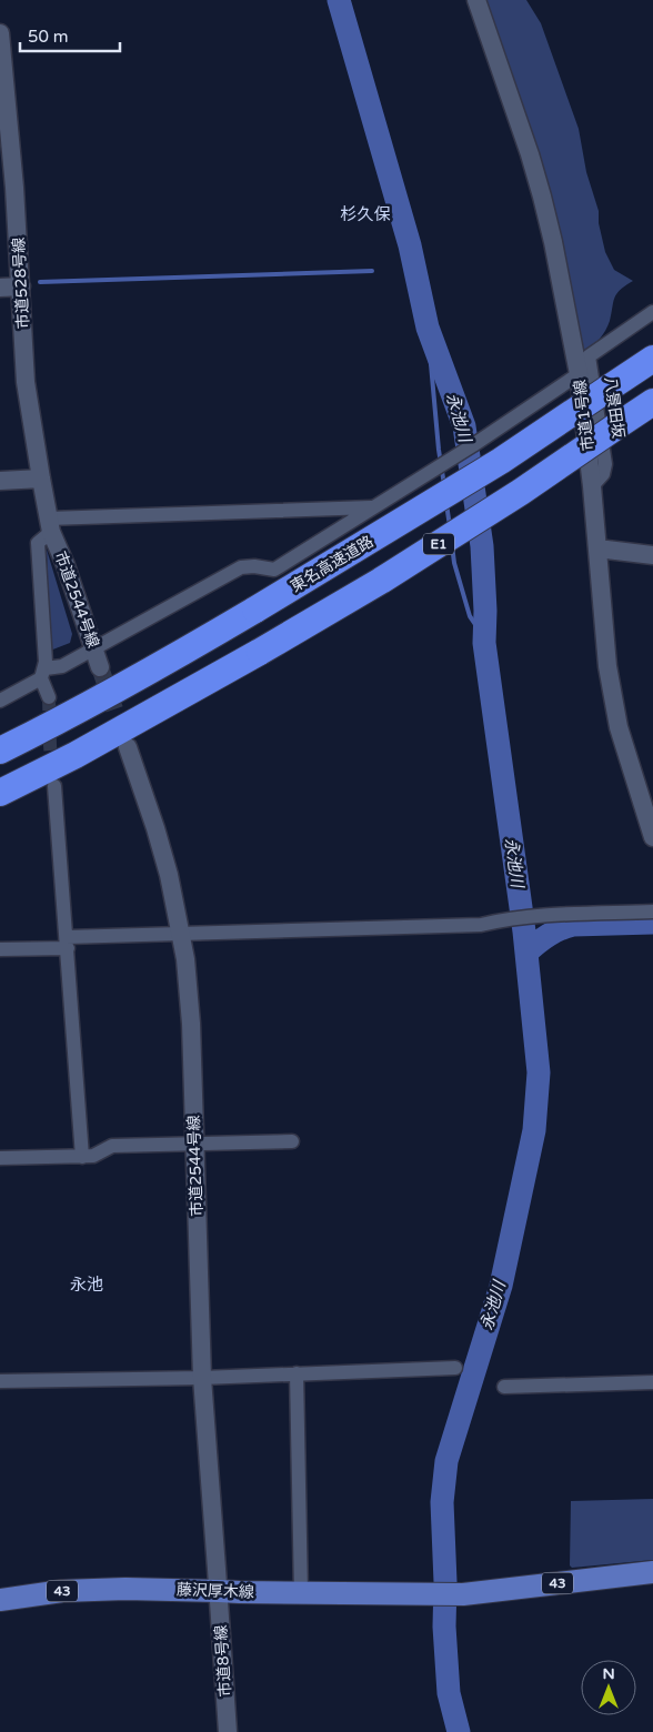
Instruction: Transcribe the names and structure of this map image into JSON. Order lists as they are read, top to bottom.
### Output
{
  "streets": {
    "highway": ["E1", "東名高速道路"],
    "main road": ["43", "藤沢厚木線"],
    "street": [
      "市道528号線",
      "八景田坂",
      "市道1号線",
      "市道2544号線",
      "市道8号線"
    ]
  },
  "crossings": [
    ["市道528号線", "市道2544号線"],
    ["八景田坂", "市道1号線"],
    ["市道2544号線", "藤沢厚木線"],
    ["市道2544号線", "市道8号線"],
    ["藤沢厚木線", "市道8号線"]
  ],
  "districts": ["杉久保", "永池"],
  "water": ["永池川"],
  "scale_bar": "50 m",
  "north": "top"
}
